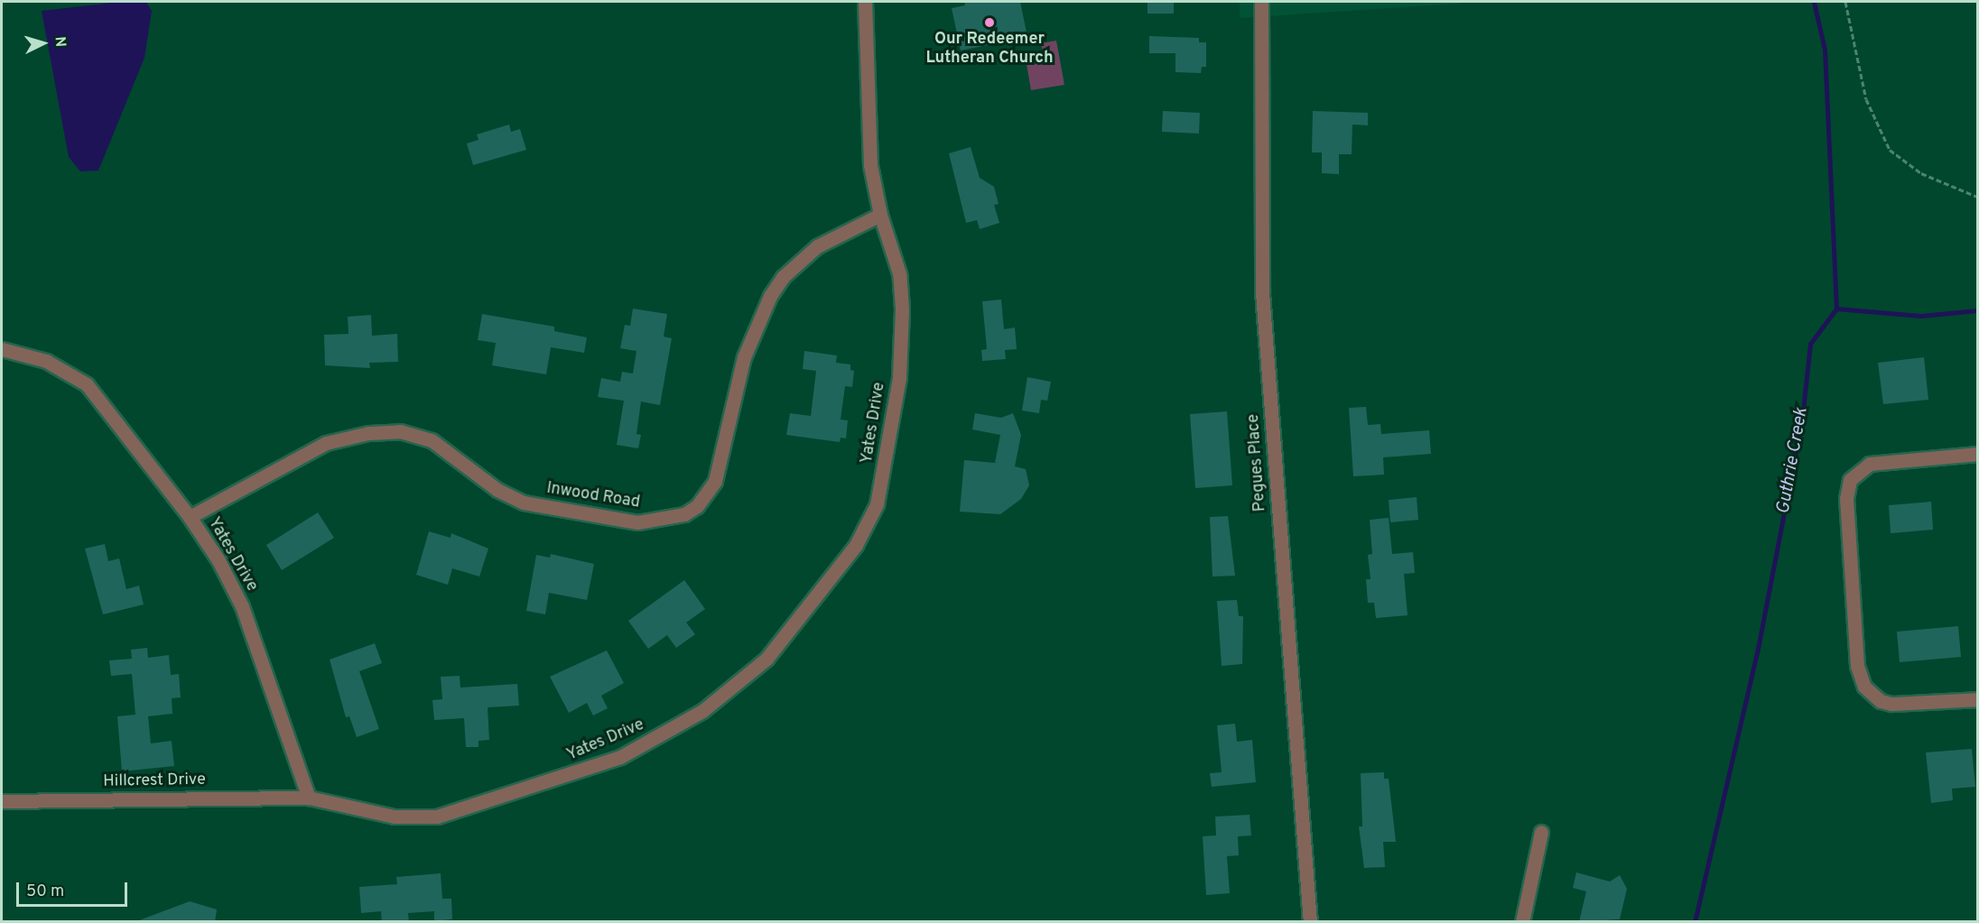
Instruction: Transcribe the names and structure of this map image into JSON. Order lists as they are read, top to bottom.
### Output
{
  "streets": {
    "street": [
      "Yates Drive",
      "Pegues Place",
      "Inwood Road",
      "Hillcrest Drive"
    ]
  },
  "crossings": [
    ["Yates Drive", "Inwood Road"],
    ["Yates Drive", "Hillcrest Drive"]
  ],
  "water": ["Guthrie Creek"],
  "places": ["Our Redeemer Lutheran Church"],
  "scale_bar": "50 m",
  "north": "right"
}
